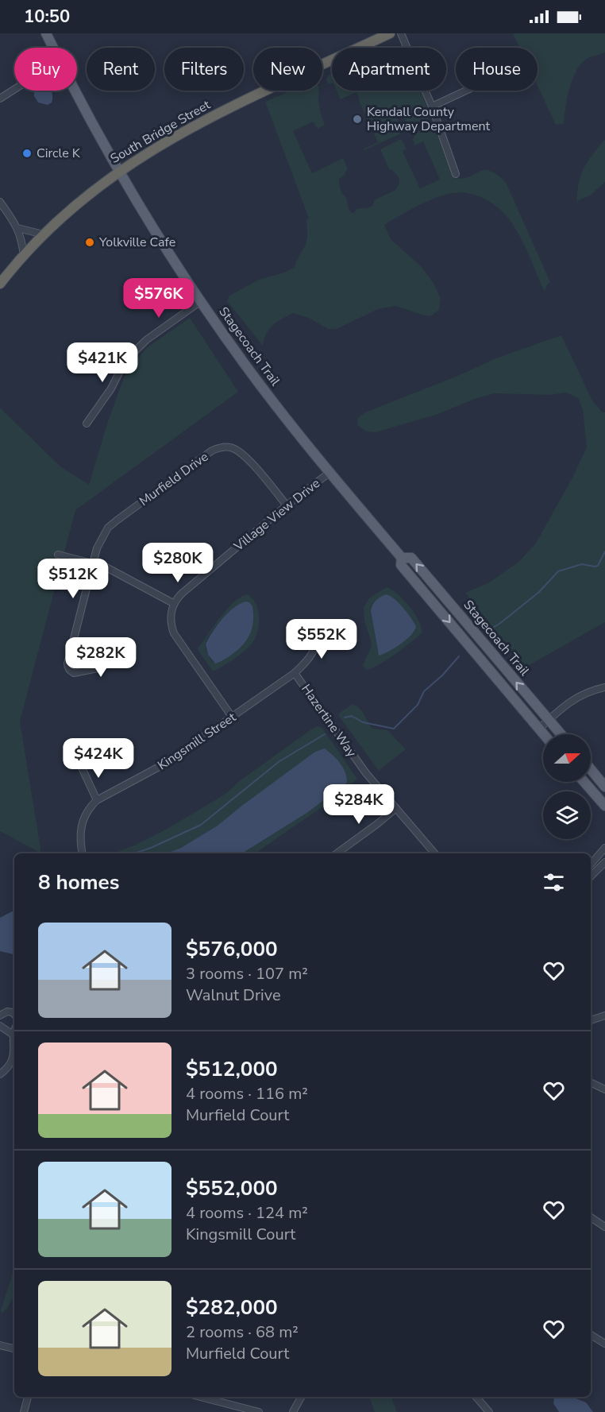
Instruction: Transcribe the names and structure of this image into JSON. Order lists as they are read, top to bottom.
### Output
{
  "streets": {
    "highway": ["South Bridge Street"],
    "main road": ["Stagecoach Trail"],
    "street": [
      "Murfield Drive",
      "Village View Drive",
      "Hazertine Way",
      "Kingsmill Street"
    ]
  },
  "crossings": [
    ["South Bridge Street", "Stagecoach Trail"],
    ["Stagecoach Trail", "Village View Drive"],
    ["Murfield Drive", "Village View Drive"],
    ["Hazertine Way", "Kingsmill Street"]
  ],
  "places": ["Kendall County Highway Department", "Circle K", "Yolkville Cafe"],
  "north": "right",
  "page": {
    "status": "10:50",
    "chip": [
      "Buy",
      "Rent",
      "Filters",
      "New",
      "Apartment",
      "House"
    ],
    "price": [
      "$576K",
      "$421K",
      "$280K",
      "$512K",
      "$552K",
      "$282K",
      "$424K",
      "$284K"
    ],
    "heading": "8 homes",
    "list": [
      {
        "name": "$576,000",
        "note": "3 rooms · 107 m² · Walnut Drive"
      },
      {
        "name": "$512,000",
        "note": "4 rooms · 116 m² · Murfield Court"
      },
      {
        "name": "$552,000",
        "note": "4 rooms · 124 m² · Kingsmill Court"
      },
      {
        "name": "$282,000",
        "note": "2 rooms · 68 m² · Murfield Court"
      }
    ]
  }
}
